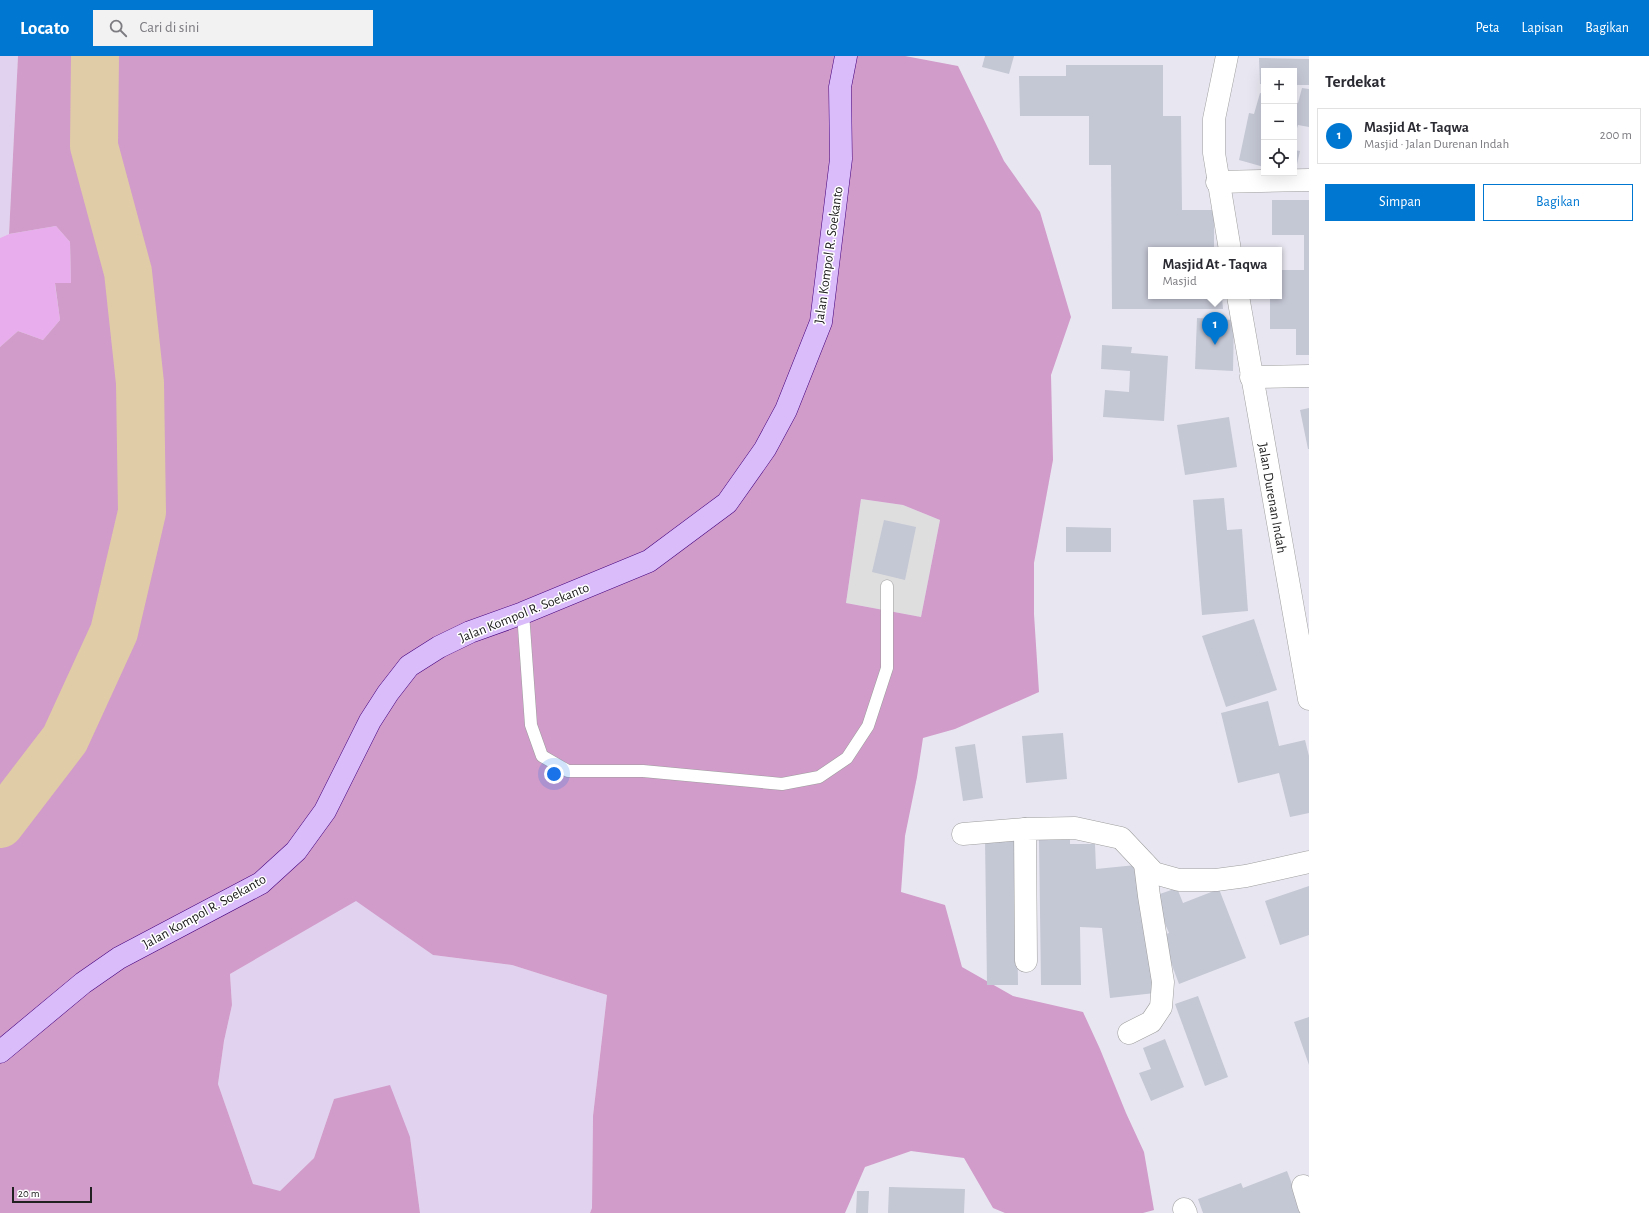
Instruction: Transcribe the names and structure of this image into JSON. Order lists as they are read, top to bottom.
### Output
{
  "streets": {
    "main road": ["Jalan Kompol R. Soekanto"],
    "street": ["Jalan Durenan Indah"]
  },
  "scale_bar": "20 m",
  "page": {
    "header": "Locato",
    "search": "Cari di sini",
    "nav": ["Peta", "Lapisan", "Bagikan"],
    "heading": "Terdekat",
    "map_buttons": ["+", "−"],
    "list": [
      {
        "mark": "1",
        "name": "Masjid At - Taqwa",
        "note": "Masjid · Jalan Durenan Indah",
        "value": "200 m"
      }
    ],
    "buttons": ["Simpan", "Bagikan"],
    "popup": ["Masjid At - Taqwa", "Masjid"],
    "pins": "1",
    "scale": "20 m"
  }
}
